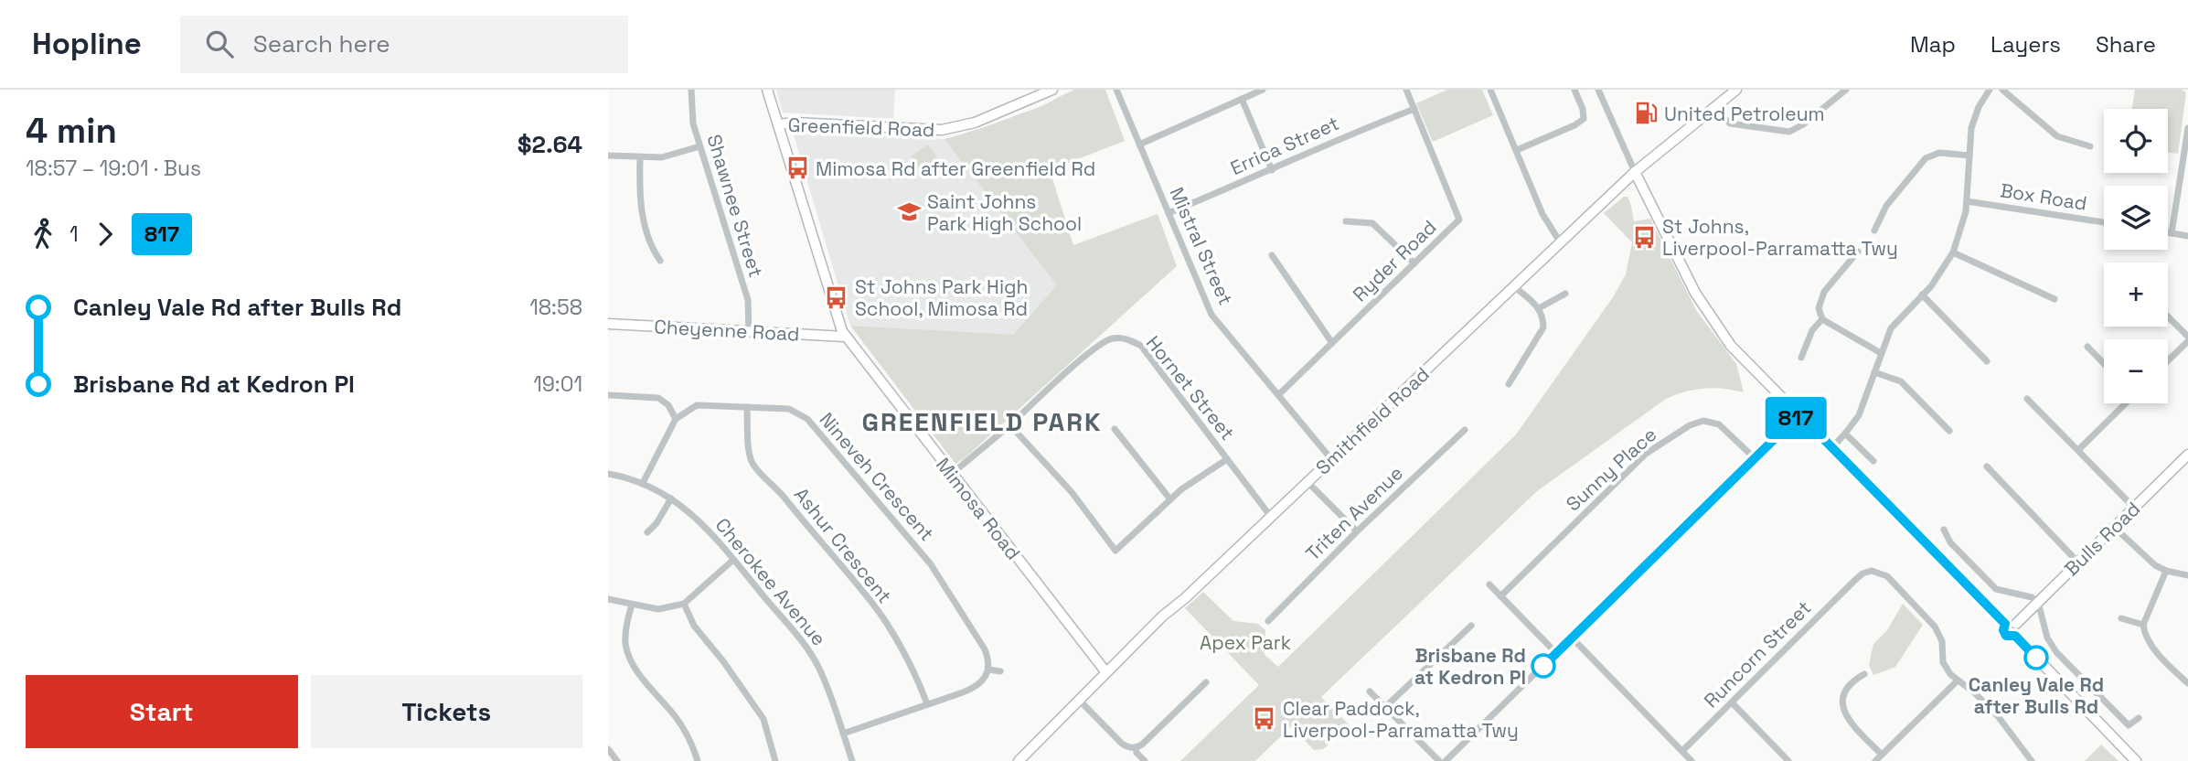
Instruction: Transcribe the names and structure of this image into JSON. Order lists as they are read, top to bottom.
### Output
{
  "streets": {
    "main road": [
      "Greenfield Road",
      "Cheyenne Road",
      "Smithfield Road",
      "Mimosa Road",
      "Bulls Road"
    ],
    "street": [
      "Errica Street",
      "Box Road",
      "Shawnee Street",
      "Mistral Street",
      "Ryder Road",
      "Hornet Street",
      "Sunny Place",
      "Nineveh Crescent",
      "Triten Avenue",
      "Ashur Crescent",
      "Cherokee Avenue",
      "Runcorn Street"
    ]
  },
  "crossings": [
    ["Greenfield Road", "Mimosa Road"],
    ["Errica Street", "Mistral Street"],
    ["Errica Street", "Ryder Road"],
    ["Shawnee Street", "Cheyenne Road"],
    ["Mistral Street", "Ryder Road"],
    ["Mistral Street", "Smithfield Road"],
    ["Cheyenne Road", "Mimosa Road"],
    ["Hornet Street", "Smithfield Road"],
    ["Hornet Street", "Mimosa Road"],
    ["Smithfield Road", "Mimosa Road"],
    ["Nineveh Crescent", "Ashur Crescent"]
  ],
  "districts": ["GREENFIELD PARK"],
  "parks": ["Apex Park"],
  "places": {
    "fuel station": ["United Petroleum"],
    "bus stop": [
      "Mimosa Rd after Greenfield Rd",
      "St Johns, Liverpool-Parramatta Twy",
      "St Johns Park High School, Mimosa Rd",
      "Clear Paddock, Liverpool-Parramatta Twy"
    ],
    "school or university": ["Saint Johns Park High School"],
    "other": ["Canley Vale Rd after Bulls Rd", "Brisbane Rd at Kedron Pl"]
  },
  "lines": ["bus line 817"],
  "page": {
    "header": "Hopline",
    "search": "Search here",
    "nav": ["Map", "Layers", "Share"],
    "heading": ["4 min", "18:57 – 19:01 · Bus", "$2.64"],
    "on_map": "817",
    "map_buttons": ["+", "−"],
    "legs": ["1", "817"],
    "list": [
      {
        "name": "Canley Vale Rd after Bulls Rd",
        "value": "18:58"
      },
      {
        "name": "Brisbane Rd at Kedron Pl",
        "value": "19:01"
      }
    ],
    "buttons": ["Start", "Tickets"]
  }
}
